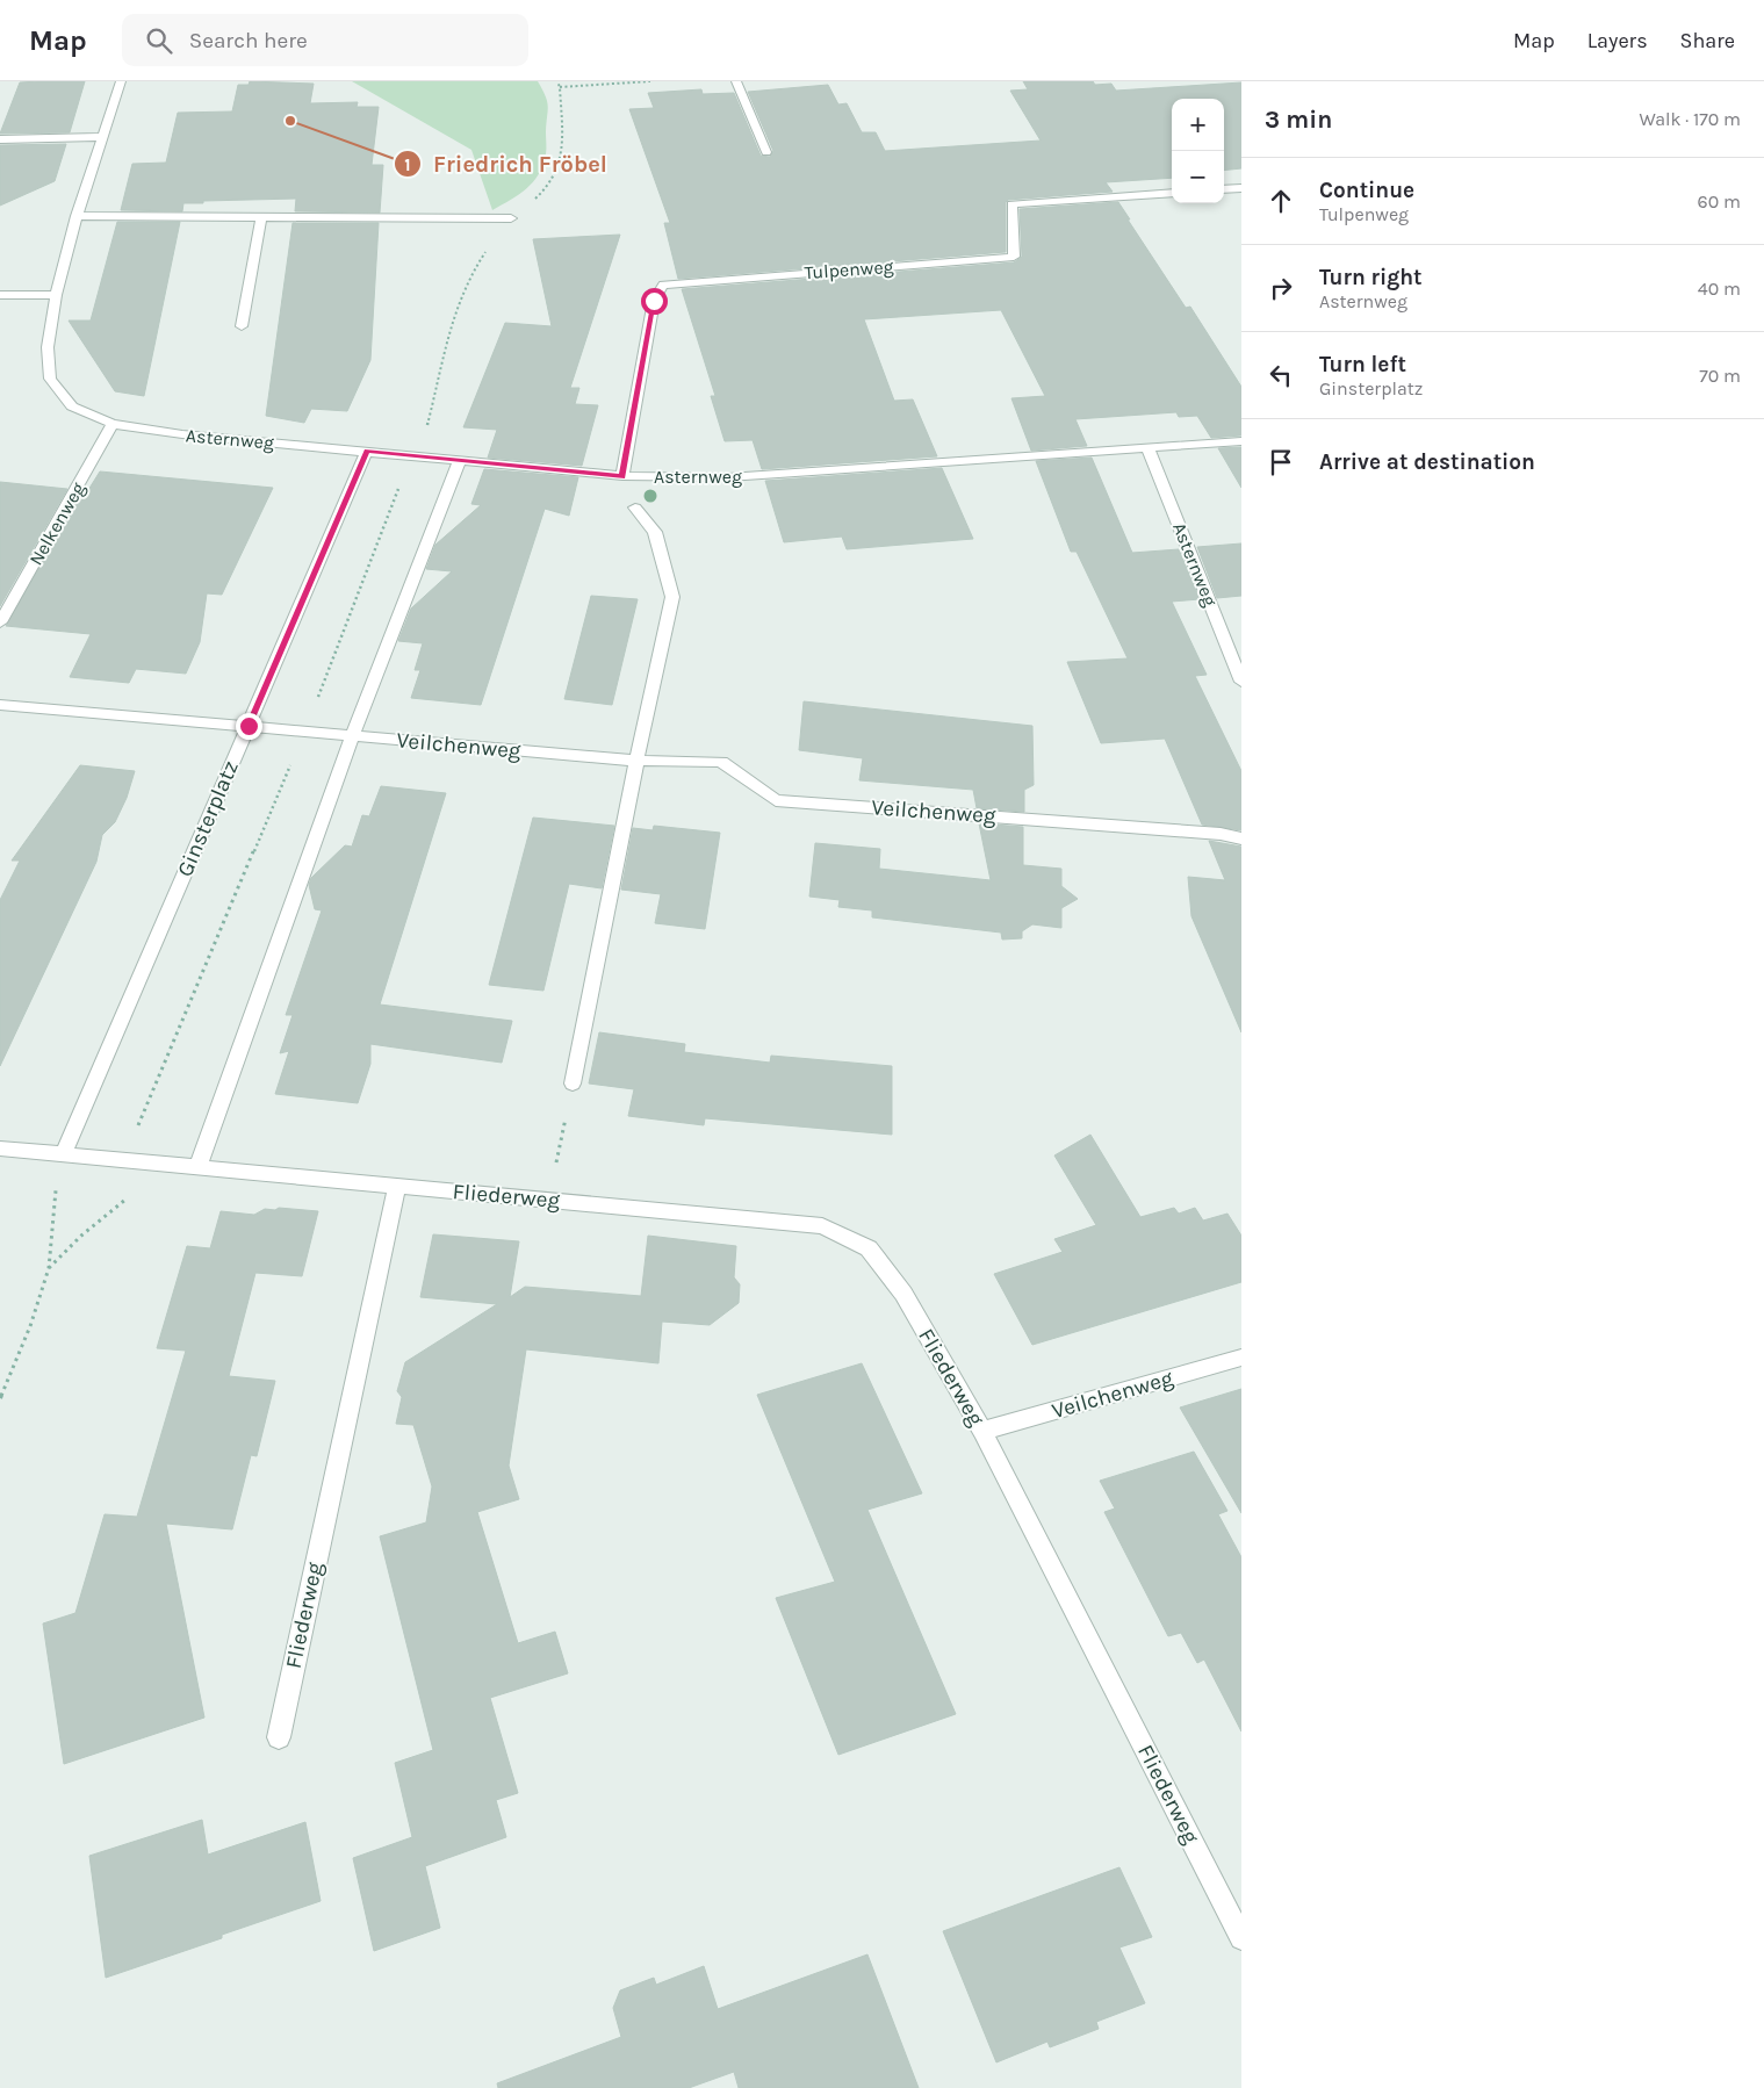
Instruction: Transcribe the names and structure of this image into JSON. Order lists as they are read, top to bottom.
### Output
{
  "streets": {
    "street": [
      "Tulpenweg",
      "Asternweg",
      "Nelkenweg",
      "Veilchenweg",
      "Ginsterplatz",
      "Fliederweg"
    ]
  },
  "crossings": [
    ["Tulpenweg", "Asternweg"],
    ["Asternweg", "Nelkenweg"],
    ["Asternweg", "Ginsterplatz"],
    ["Veilchenweg", "Ginsterplatz"],
    ["Veilchenweg", "Fliederweg"],
    ["Ginsterplatz", "Fliederweg"]
  ],
  "places": ["Friedrich Fröbel"],
  "page": {
    "header": "Map",
    "search": "Search here",
    "nav": ["Map", "Layers", "Share"],
    "heading": ["3 min", "Walk · 170 m"],
    "map_buttons": ["+", "−"],
    "list": [
      ["Continue", "Tulpenweg", "60 m"],
      ["Turn right", "Asternweg", "40 m"],
      ["Turn left", "Ginsterplatz", "70 m"],
      "Arrive at destination"
    ]
  }
}
